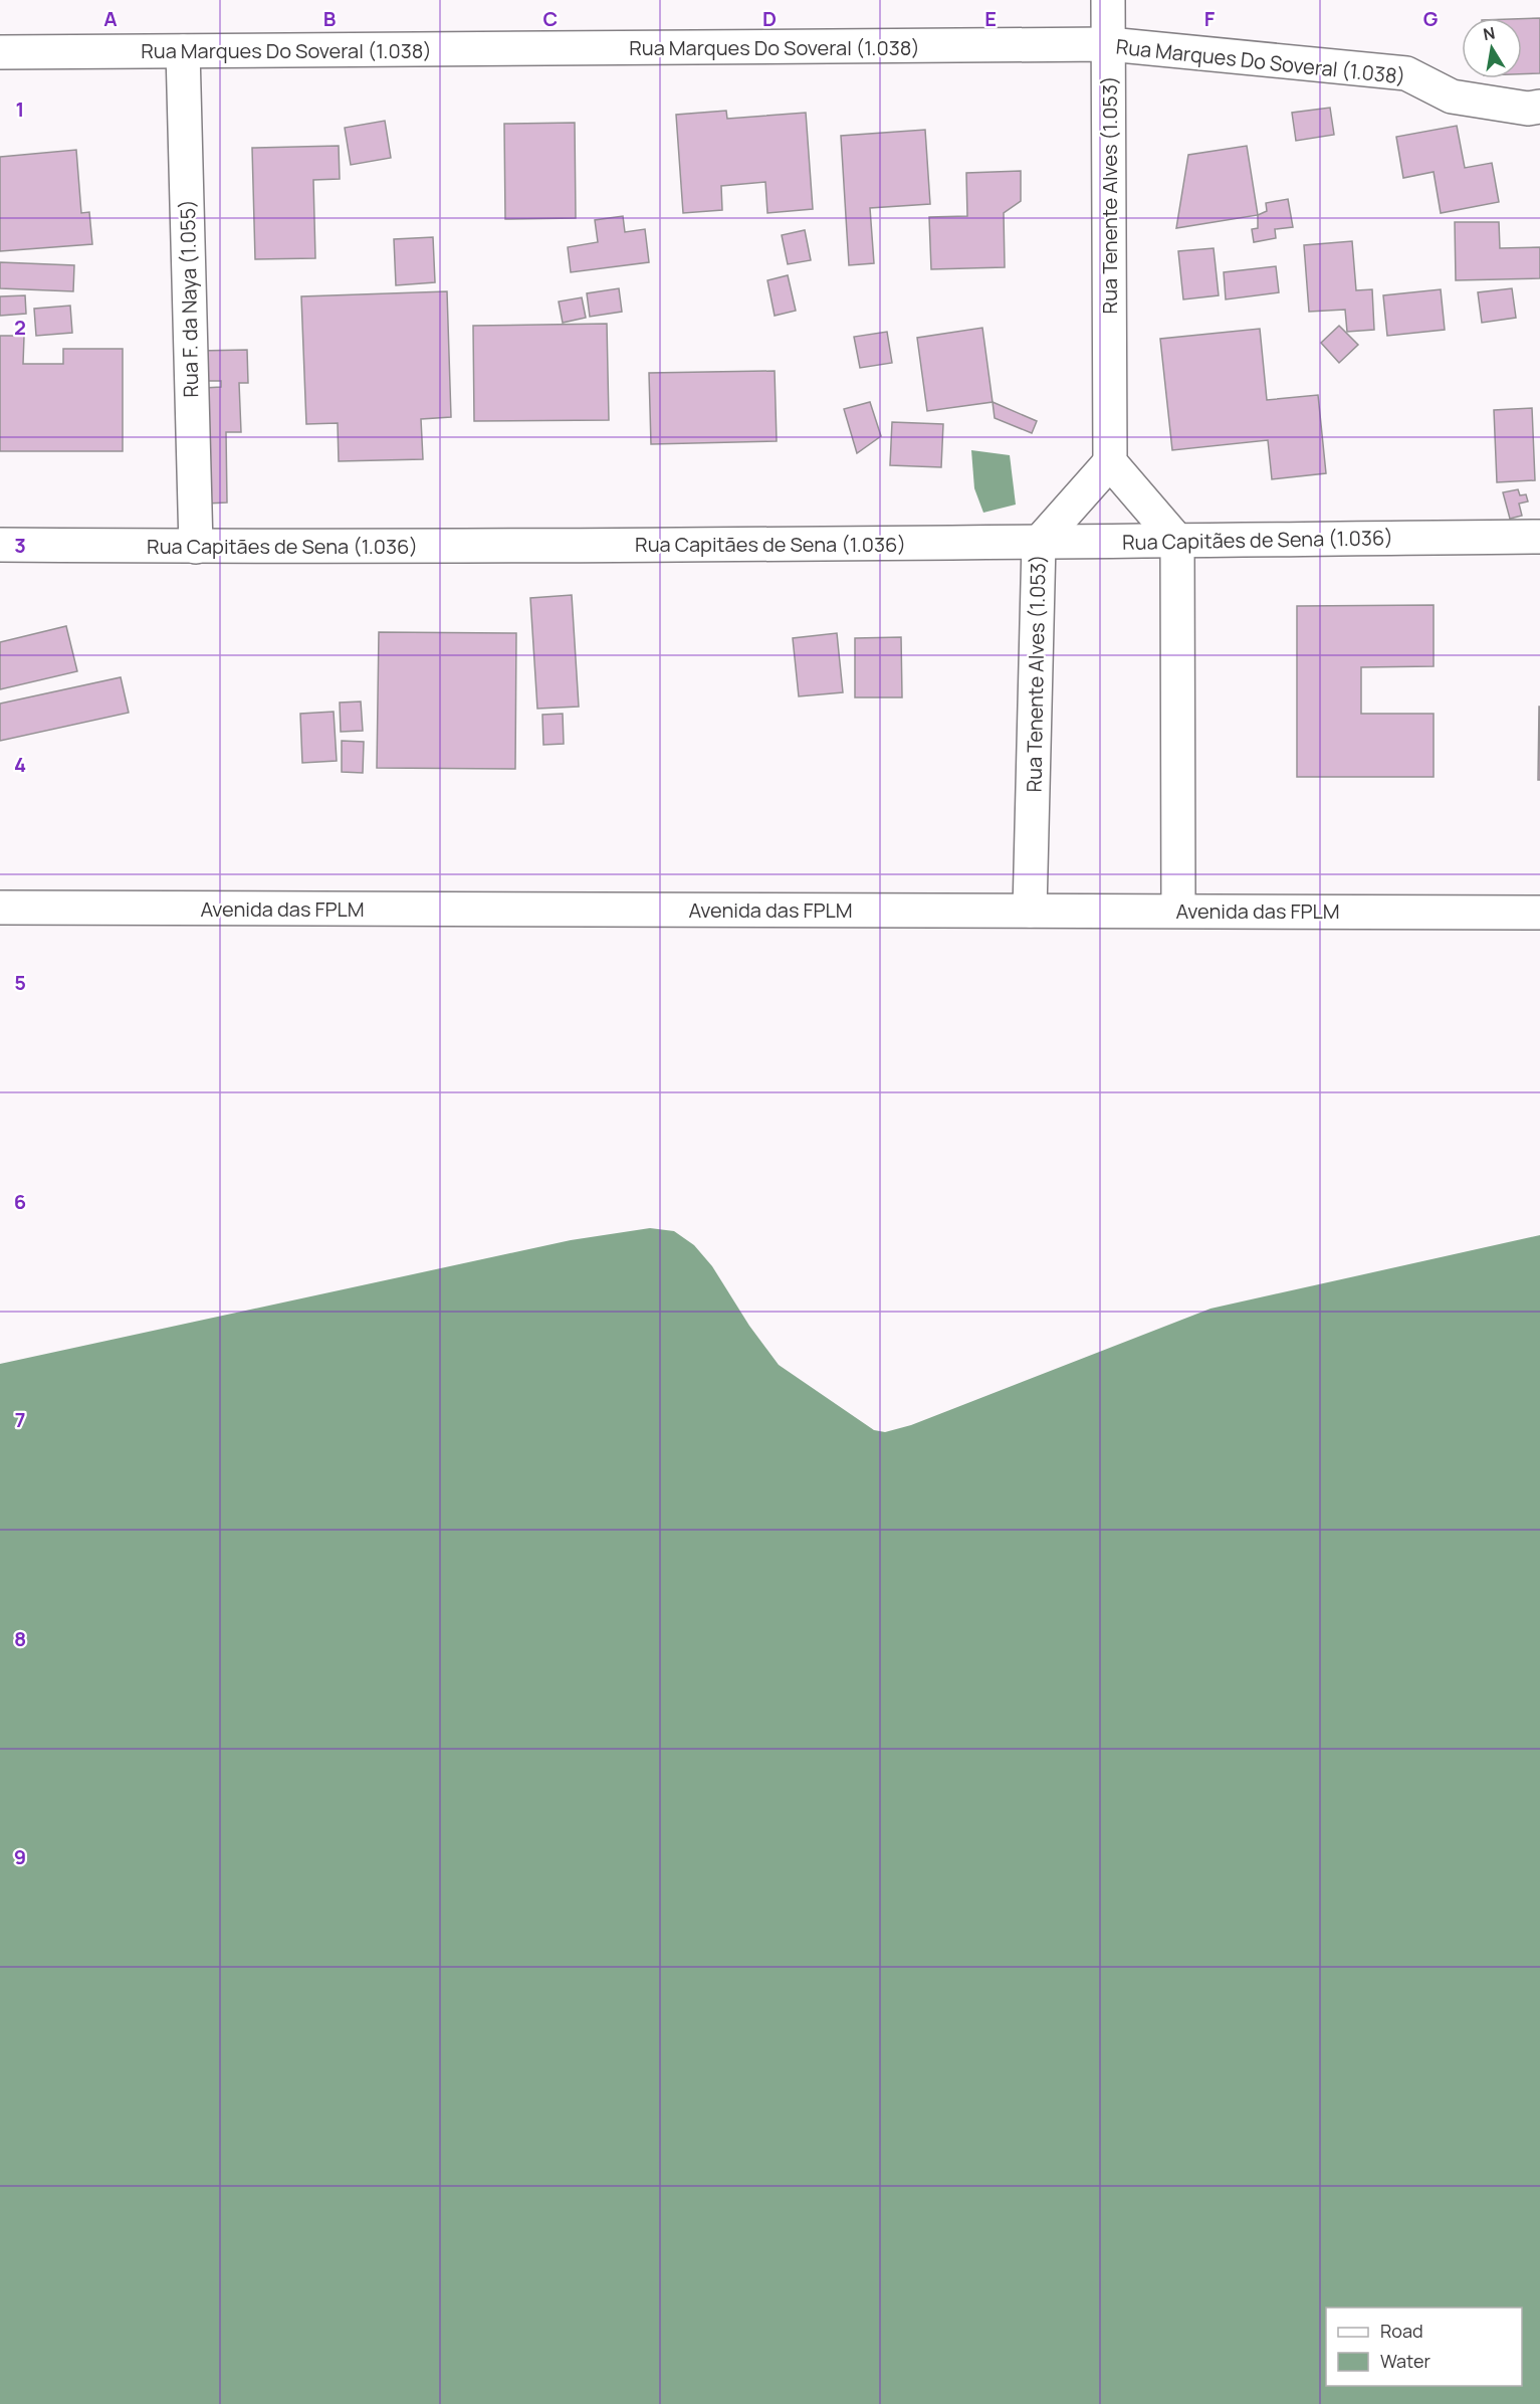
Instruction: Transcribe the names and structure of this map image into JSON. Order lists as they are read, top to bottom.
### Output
{
  "streets": {
    "street": [
      "Rua Marques Do Soveral (1.038)",
      "Rua Tenente Alves (1.053)",
      "Rua F. da Naya (1.055)",
      "Rua Capitães de Sena (1.036)",
      "Avenida das FPLM"
    ]
  },
  "crossings": [
    ["Rua Marques Do Soveral (1.038)", "Rua Tenente Alves (1.053)"],
    ["Rua Marques Do Soveral (1.038)", "Rua F. da Naya (1.055)"],
    ["Rua Tenente Alves (1.053)", "Rua Capitães de Sena (1.036)"],
    ["Rua Tenente Alves (1.053)", "Avenida das FPLM"],
    ["Rua F. da Naya (1.055)", "Rua Capitães de Sena (1.036)"]
  ],
  "legend": ["Road", "Water"],
  "north": "top",
  "grid": {
    "columns": [
      "A",
      "B",
      "C",
      "D",
      "E",
      "F",
      "G"
    ],
    "rows": [
      "1",
      "2",
      "3",
      "4",
      "5",
      "6",
      "7",
      "8",
      "9"
    ]
  }
}
